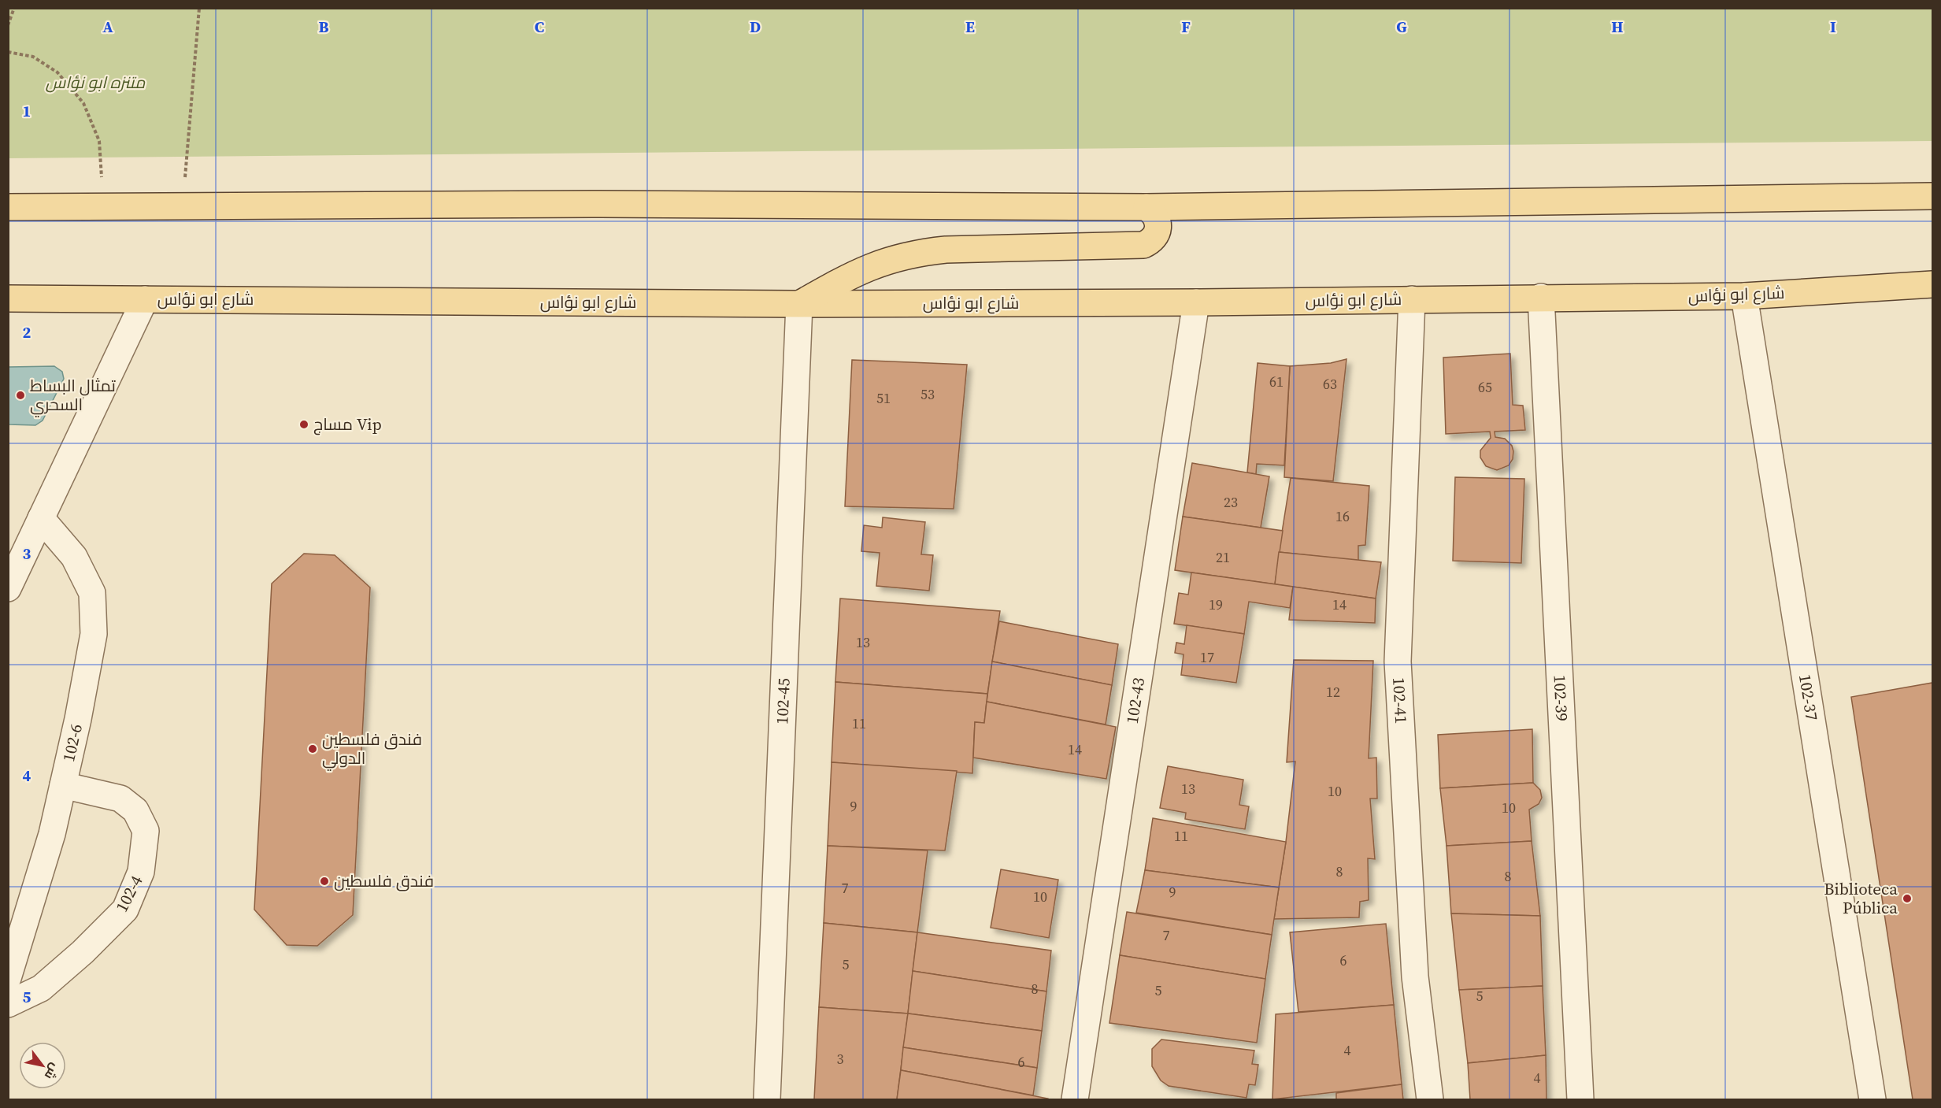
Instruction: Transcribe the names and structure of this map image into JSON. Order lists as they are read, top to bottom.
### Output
{
  "streets": {
    "main road": ["شارع ابو نؤاس"],
    "street": [
      "102-37",
      "102-39",
      "102-41",
      "102-43",
      "102-45",
      "102-6",
      "102-4"
    ]
  },
  "crossings": [
    ["شارع ابو نؤاس", "102-37"],
    ["شارع ابو نؤاس", "102-39"],
    ["شارع ابو نؤاس", "102-41"],
    ["شارع ابو نؤاس", "102-43"],
    ["شارع ابو نؤاس", "102-45"],
    ["102-6", "102-4"]
  ],
  "parks": ["متنزه ابو نؤاس"],
  "places": [
    "تمثال البساط السحري",
    "مساج Vip",
    "فندق فلسطين الدولي",
    "فندق فلسطين",
    "Biblioteca Pública"
  ],
  "house_numbers": [
    "61",
    "63",
    "65",
    "53",
    "51",
    "23",
    "16",
    "21",
    "19",
    "14",
    "13",
    "17",
    "12",
    "11",
    "14",
    "13",
    "10",
    "9",
    "10",
    "11",
    "8",
    "8",
    "7",
    "9",
    "10",
    "7",
    "6",
    "5",
    "8",
    "5",
    "5",
    "4",
    "3",
    "6",
    "4"
  ],
  "north": "bottom right",
  "grid": {
    "columns": [
      "A",
      "B",
      "C",
      "D",
      "E",
      "F",
      "G",
      "H",
      "I"
    ],
    "rows": [
      "1",
      "2",
      "3",
      "4",
      "5"
    ]
  }
}
